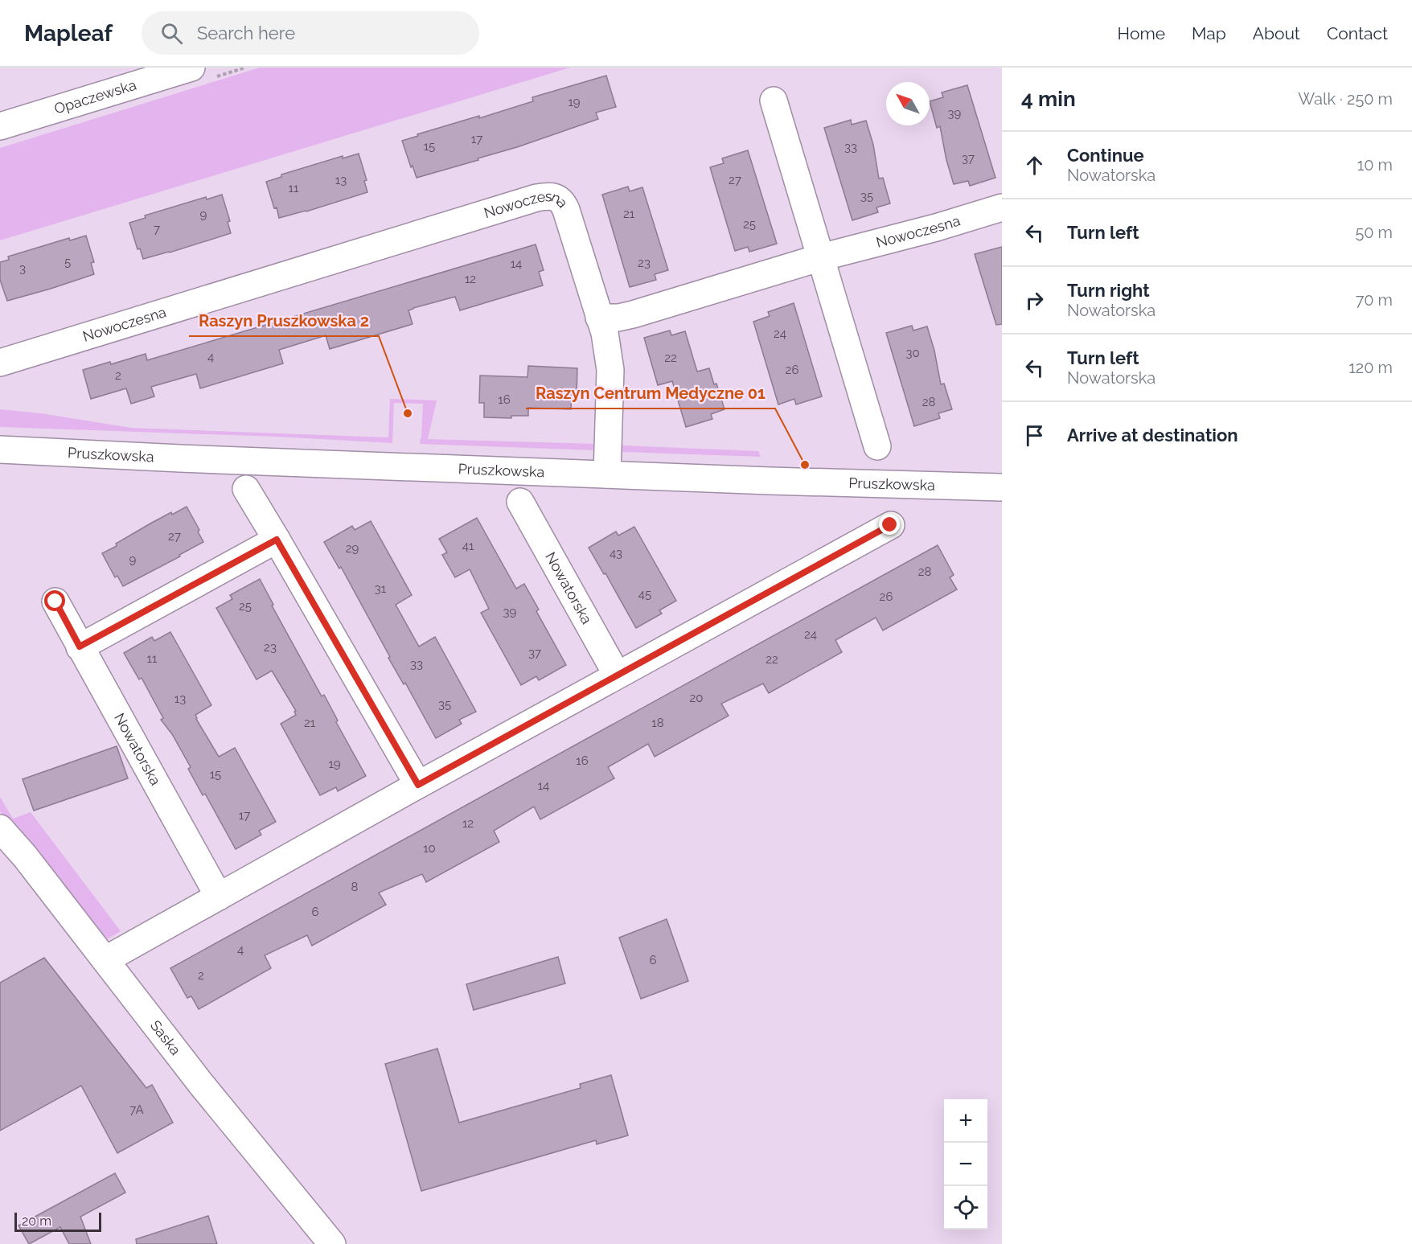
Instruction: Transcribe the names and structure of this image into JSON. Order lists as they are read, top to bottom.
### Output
{
  "streets": {
    "street": [
      "Opaczewska",
      "Nowoczesna",
      "Pruszkowska",
      "Nowatorska",
      "Saska"
    ]
  },
  "places": ["Raszyn Pruszkowska 2", "Raszyn Centrum Medyczne 01"],
  "house_numbers": [
    "19",
    "39",
    "17",
    "15",
    "33",
    "37",
    "13",
    "27",
    "11",
    "35",
    "21",
    "9",
    "25",
    "7",
    "5",
    "23",
    "14",
    "3",
    "12",
    "24",
    "30",
    "4",
    "22",
    "26",
    "2",
    "16",
    "28",
    "27",
    "41",
    "29",
    "43",
    "9",
    "28",
    "31",
    "45",
    "26",
    "25",
    "39",
    "24",
    "23",
    "37",
    "11",
    "22",
    "33",
    "20",
    "13",
    "35",
    "21",
    "18",
    "16",
    "19",
    "15",
    "14",
    "17",
    "12",
    "10",
    "8",
    "6",
    "4",
    "6",
    "2",
    "7A"
  ],
  "scale_bar": "20 m",
  "north": "top left",
  "page": {
    "header": "Mapleaf",
    "search": "Search here",
    "nav": [
      "Home",
      "Map",
      "About",
      "Contact"
    ],
    "heading": ["4 min", "Walk · 250 m"],
    "list": [
      ["Continue", "Nowatorska", "10 m"],
      ["Turn left", "50 m"],
      ["Turn right", "Nowatorska", "70 m"],
      ["Turn left", "Nowatorska", "120 m"],
      "Arrive at destination"
    ],
    "map_buttons": ["+", "−"],
    "scale": "20 m"
  }
}
